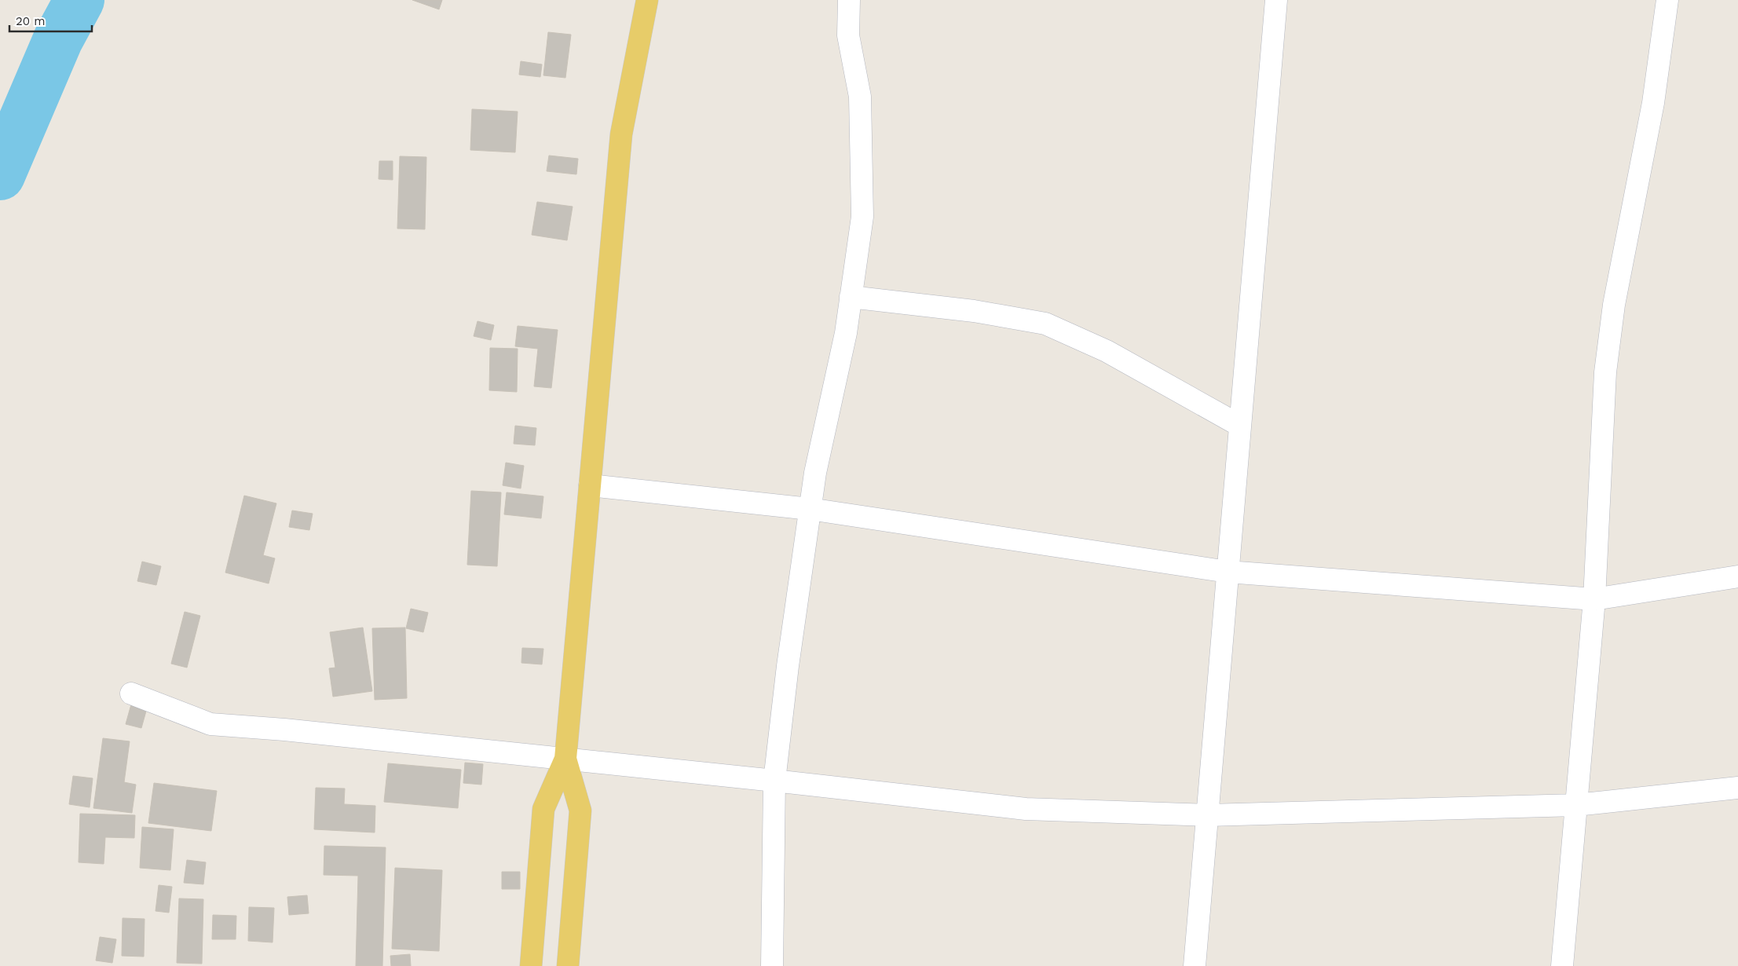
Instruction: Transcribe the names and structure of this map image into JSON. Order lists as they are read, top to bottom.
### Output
{
  "scale_bar": "20 m"
}
